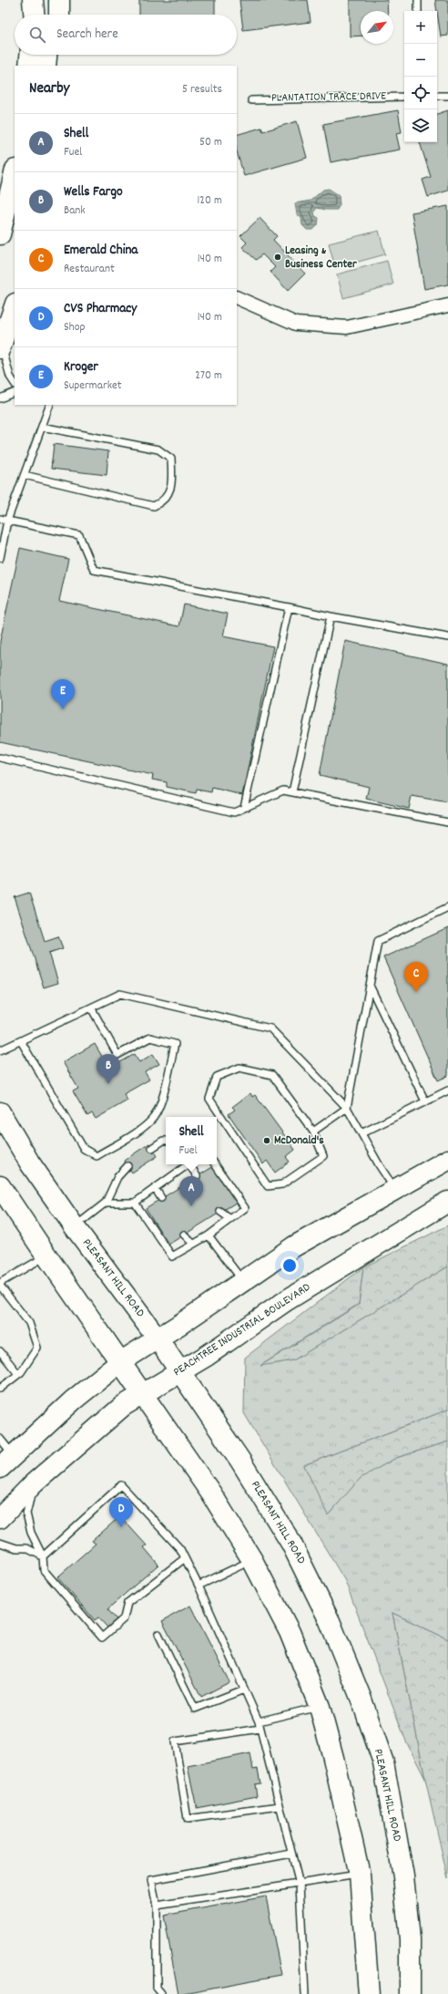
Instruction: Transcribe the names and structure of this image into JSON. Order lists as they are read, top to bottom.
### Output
{
  "streets": {
    "highway": ["PLEASANT HILL ROAD", "PEACHTREE INDUSTRIAL BOULEVARD"],
    "lane": ["PLANTATION TRACE DRIVE"]
  },
  "crossings": [
    ["PLEASANT HILL ROAD", "PEACHTREE INDUSTRIAL BOULEVARD"]
  ],
  "places": ["Leasing & Business Center", "McDonald's"],
  "north": "top right",
  "page": {
    "map_buttons": ["+", "−"],
    "search": "Search here",
    "heading": ["Nearby", "5 results"],
    "list": [
      {
        "mark": "A",
        "name": "Shell",
        "note": "Fuel",
        "value": "50 m"
      },
      {
        "mark": "B",
        "name": "Wells Fargo",
        "note": "Bank",
        "value": "120 m"
      },
      {
        "mark": "C",
        "name": "Emerald China",
        "note": "Restaurant",
        "value": "140 m"
      },
      {
        "mark": "D",
        "name": "CVS Pharmacy",
        "note": "Shop",
        "value": "140 m"
      },
      {
        "mark": "E",
        "name": "Kroger",
        "note": "Supermarket",
        "value": "270 m"
      }
    ],
    "pins": [
      "E",
      "C",
      "B",
      "A",
      "D"
    ],
    "popup": ["Shell", "Fuel"]
  }
}
